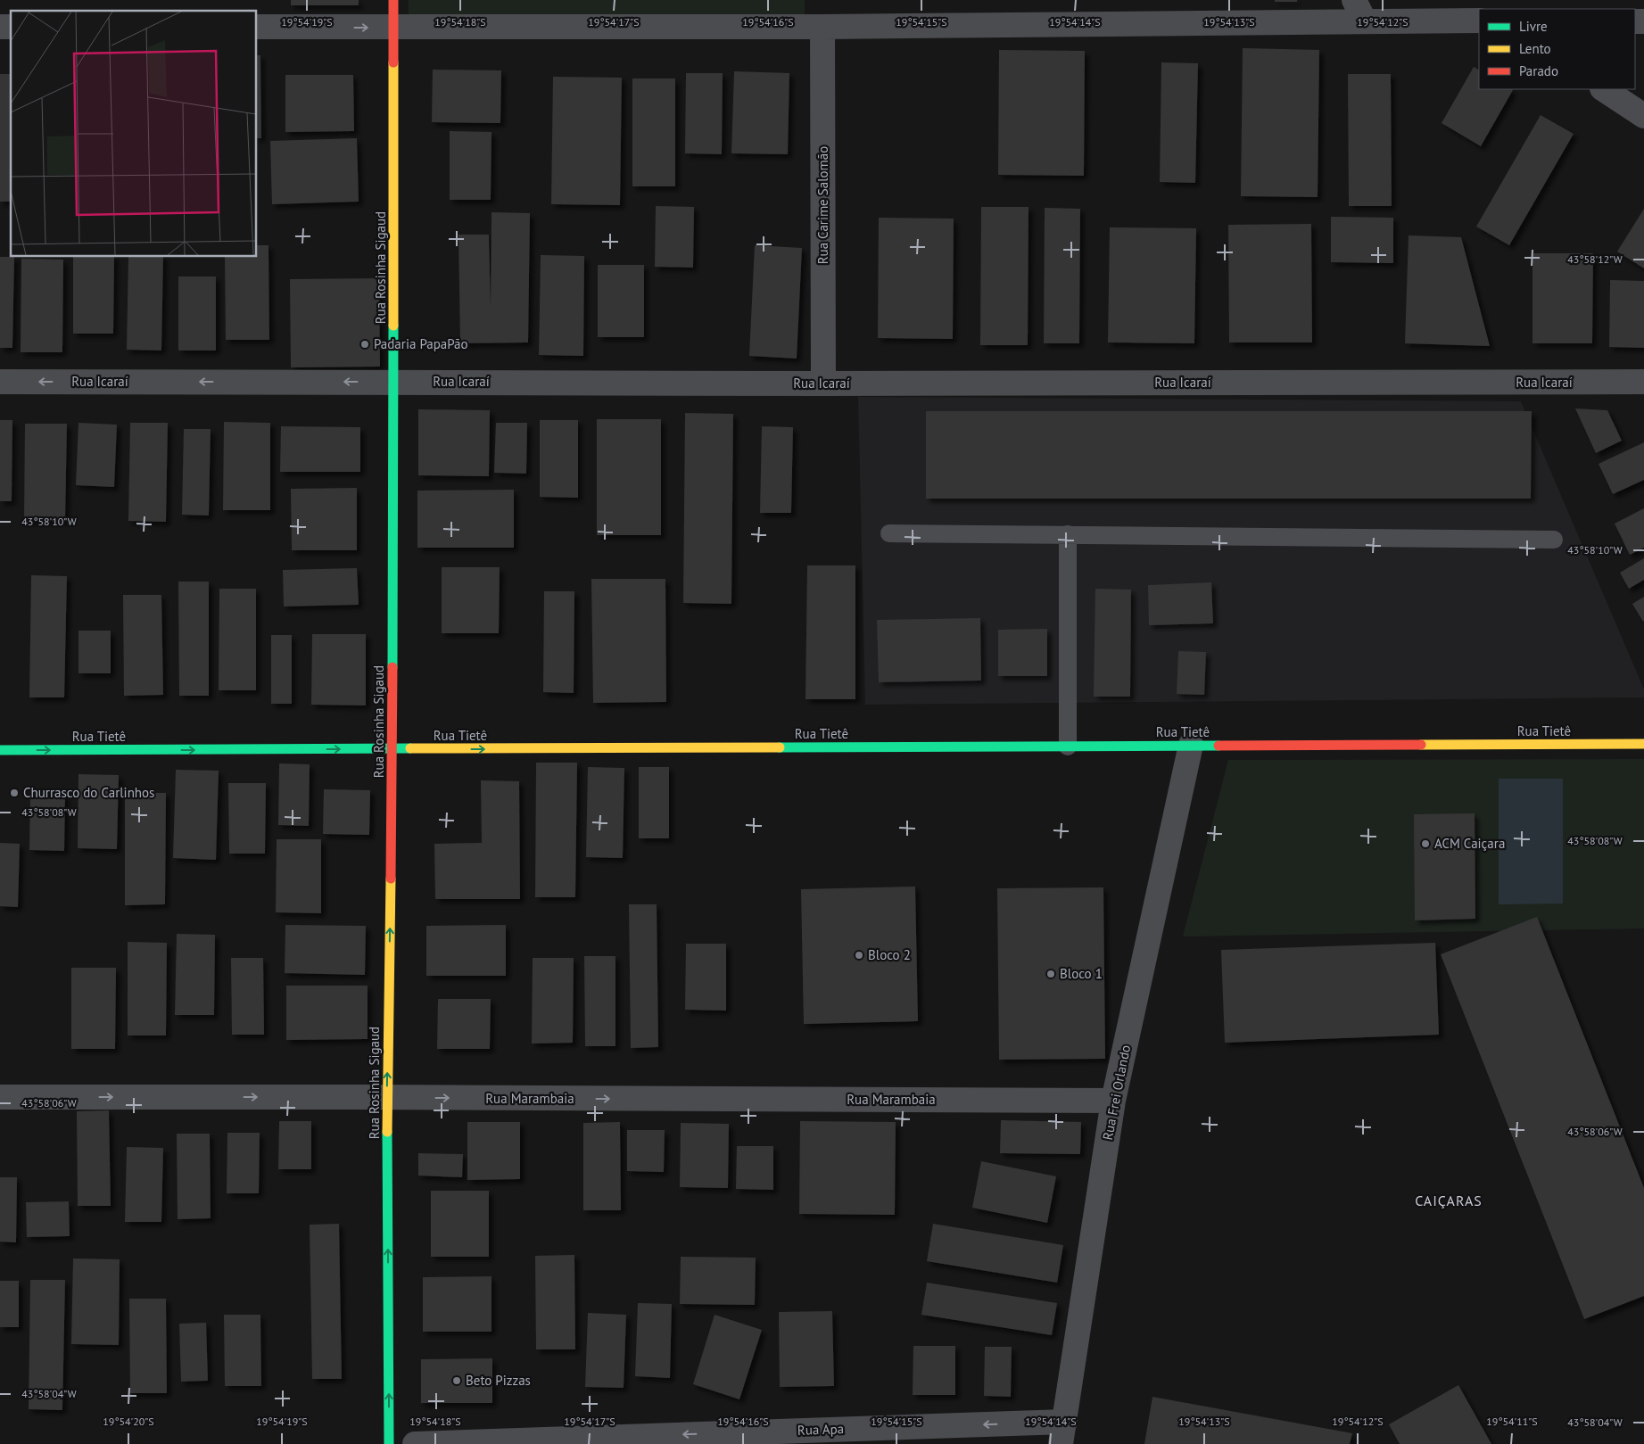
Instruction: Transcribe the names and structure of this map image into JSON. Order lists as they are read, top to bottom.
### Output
{
  "streets": {
    "street": [
      "Rua Carime Salomão",
      "Rua Rosinha Sigaud",
      "Rua Icaraí",
      "Rua Tietê",
      "Rua Frei Orlando",
      "Rua Marambaia",
      "Rua Apa"
    ]
  },
  "crossings": [
    ["Rua Carime Salomão", "Rua Icaraí"],
    ["Rua Rosinha Sigaud", "Rua Icaraí"],
    ["Rua Rosinha Sigaud", "Rua Tietê"],
    ["Rua Rosinha Sigaud", "Rua Marambaia"],
    ["Rua Tietê", "Rua Frei Orlando"],
    ["Rua Frei Orlando", "Rua Marambaia"],
    ["Rua Frei Orlando", "Rua Apa"]
  ],
  "one_way": [
    "Rua Rosinha Sigaud",
    "Rua Tietê",
    "Rua Marambaia",
    "Rua Apa"
  ],
  "districts": ["CAIÇARAS"],
  "places": [
    "Padaria PapaPão",
    "Churrasco do Carlinhos",
    "ACM Caiçara",
    "Bloco 2",
    "Bloco 1",
    "Beto Pizzas"
  ],
  "legend": ["Livre", "Lento", "Parado"],
  "coordinates": [
    "19°54'19\"S",
    "19°54'18\"S",
    "19°54'17\"S",
    "19°54'16\"S",
    "19°54'15\"S",
    "19°54'14\"S",
    "19°54'13\"S",
    "19°54'12\"S",
    "43°58'12\"W",
    "43°58'10\"W",
    "43°58'08\"W",
    "43°58'06\"W",
    "43°58'04\"W",
    "19°54'20\"S",
    "19°54'11\"S"
  ]
}
